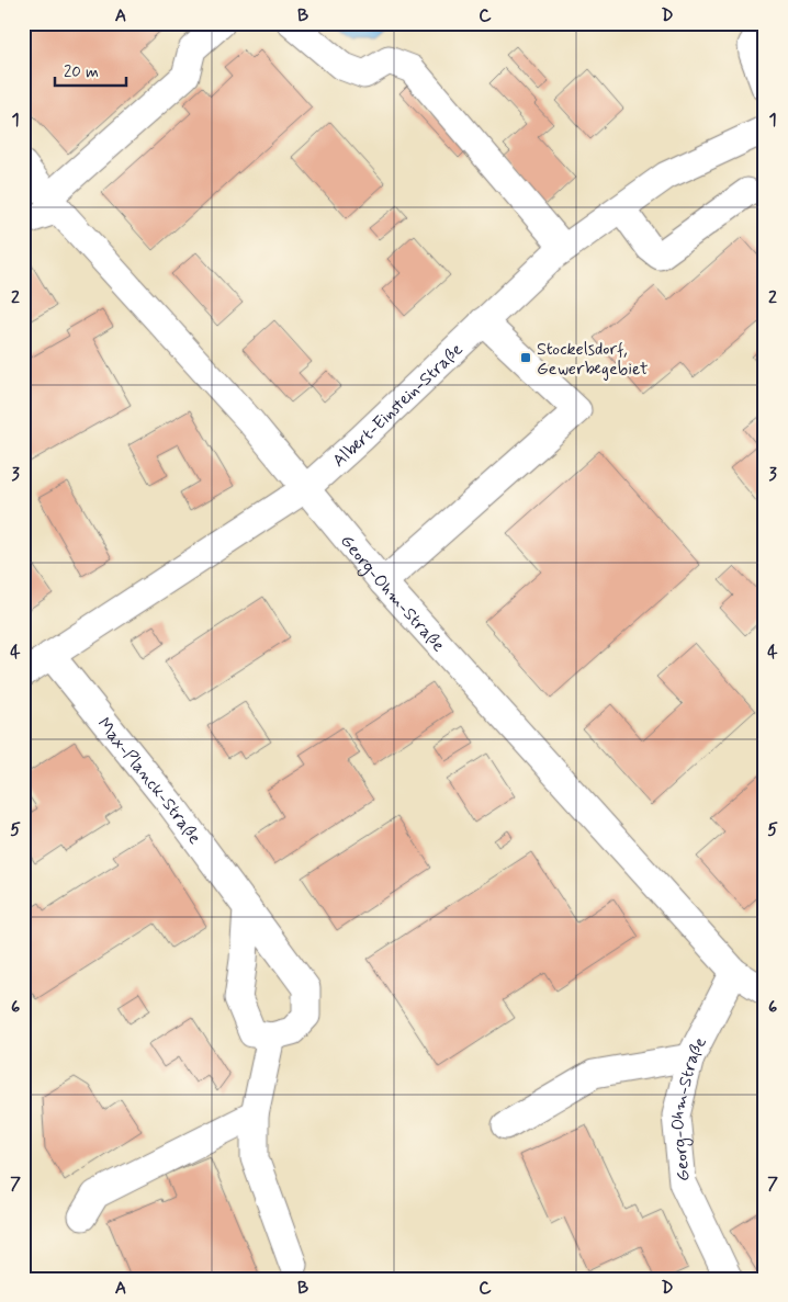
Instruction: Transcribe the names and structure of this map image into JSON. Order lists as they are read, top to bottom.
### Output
{
  "streets": {
    "street": ["Albert-Einstein-Straße", "Georg-Ohm-Straße", "Max-Planck-Straße"]
  },
  "crossings": [
    ["Albert-Einstein-Straße", "Georg-Ohm-Straße"],
    ["Albert-Einstein-Straße", "Max-Planck-Straße"]
  ],
  "places": {
    "transit": ["Stockelsdorf, Gewerbegebiet"]
  },
  "scale_bar": "20 m",
  "grid": {
    "columns": [
      "A",
      "B",
      "C",
      "D"
    ],
    "rows": [
      "1",
      "2",
      "3",
      "4",
      "5",
      "6",
      "7"
    ]
  }
}
